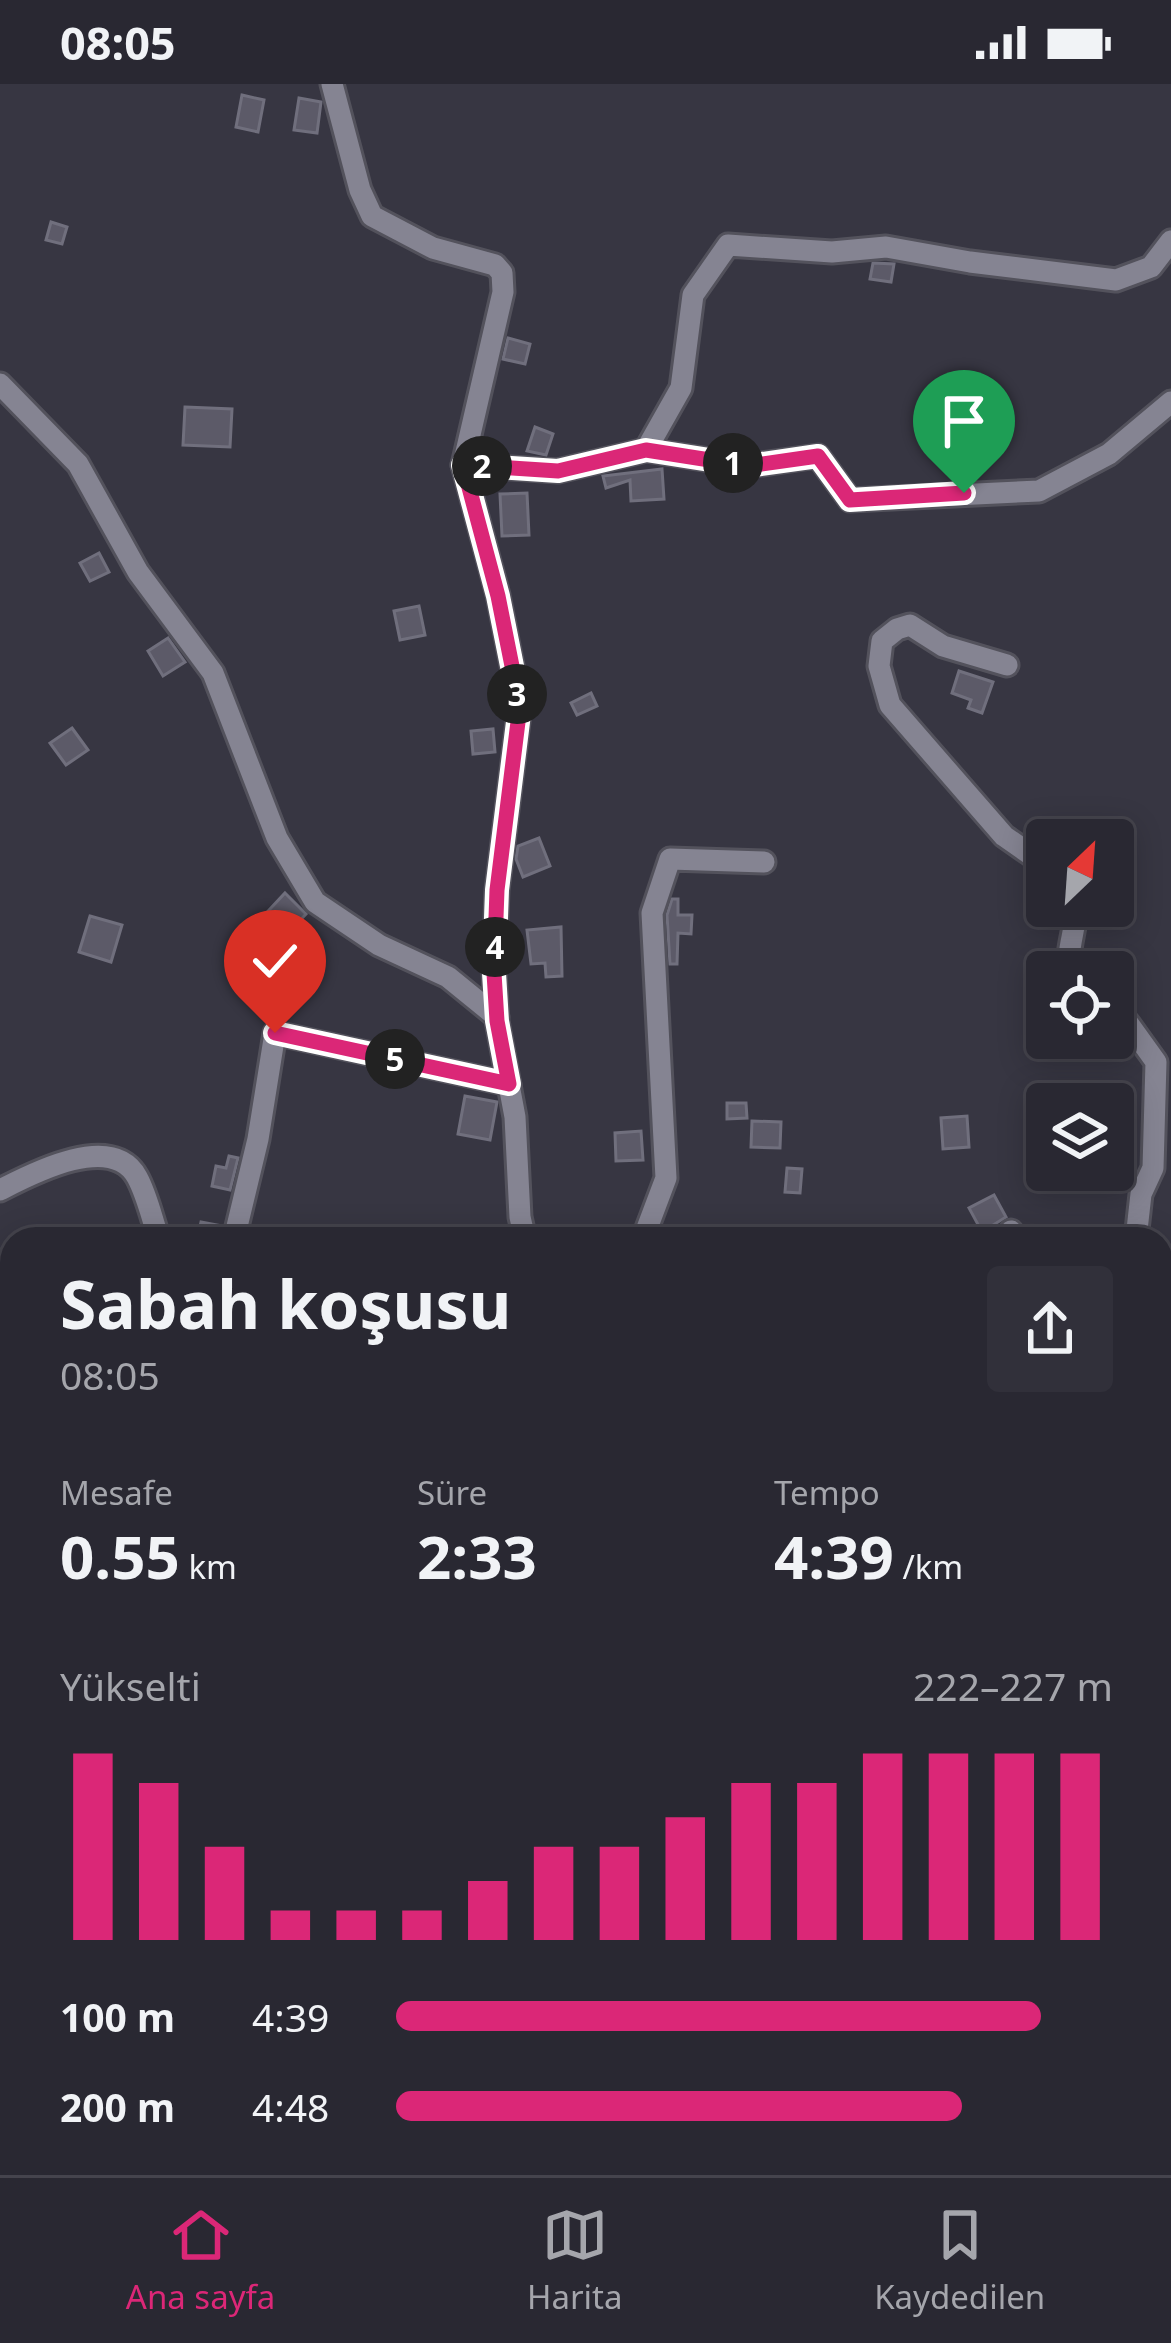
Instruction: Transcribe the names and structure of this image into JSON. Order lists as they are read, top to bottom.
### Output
{
  "north": "top right",
  "page": {
    "status": "08:05",
    "pins": [
      "1",
      "2",
      "3",
      "4",
      "5"
    ],
    "heading": ["Sabah koşusu", "08:05"],
    "stats": [
      ["Mesafe", "0.55 km"],
      ["Süre", "2:33"],
      ["Tempo", "4:39 /km"]
    ],
    "chart": ["Yükselti", "222–227 m"],
    "list": [
      {
        "name": "100 m",
        "note": "4:39"
      },
      {
        "name": "200 m",
        "note": "4:48"
      }
    ],
    "tabs": ["Ana sayfa", "Harita", "Kaydedilen"]
  }
}
